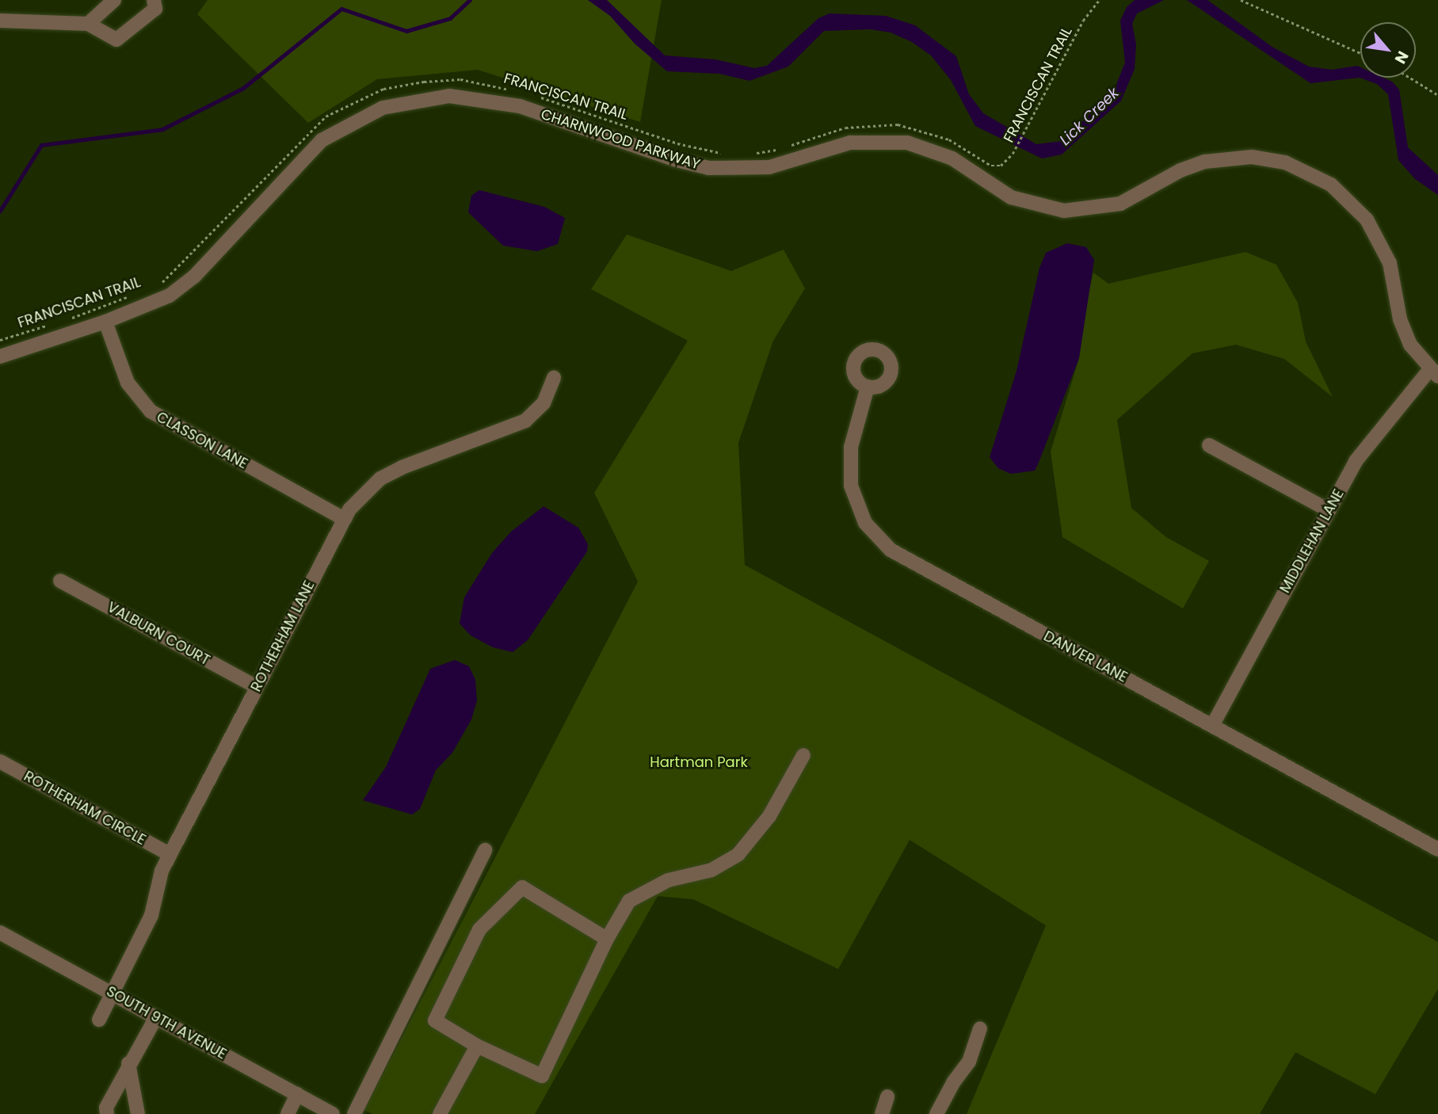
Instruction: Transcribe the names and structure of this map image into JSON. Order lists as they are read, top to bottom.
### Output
{
  "streets": {
    "street": [
      "CHARNWOOD PARKWAY",
      "CLASSON LANE",
      "MIDDLEHAN LANE",
      "VALBURN COURT",
      "ROTHERHAM LANE",
      "DANVER LANE",
      "ROTHERHAM CIRCLE",
      "SOUTH 9TH AVENUE"
    ],
    "path": ["FRANCISCAN TRAIL"]
  },
  "crossings": [
    ["CHARNWOOD PARKWAY", "CLASSON LANE"],
    ["CHARNWOOD PARKWAY", "MIDDLEHAN LANE"],
    ["CLASSON LANE", "ROTHERHAM LANE"],
    ["MIDDLEHAN LANE", "DANVER LANE"],
    ["VALBURN COURT", "ROTHERHAM LANE"],
    ["ROTHERHAM LANE", "ROTHERHAM CIRCLE"],
    ["ROTHERHAM LANE", "SOUTH 9TH AVENUE"]
  ],
  "water": ["Lick Creek"],
  "parks": ["Hartman Park"],
  "north": "bottom right"
}
